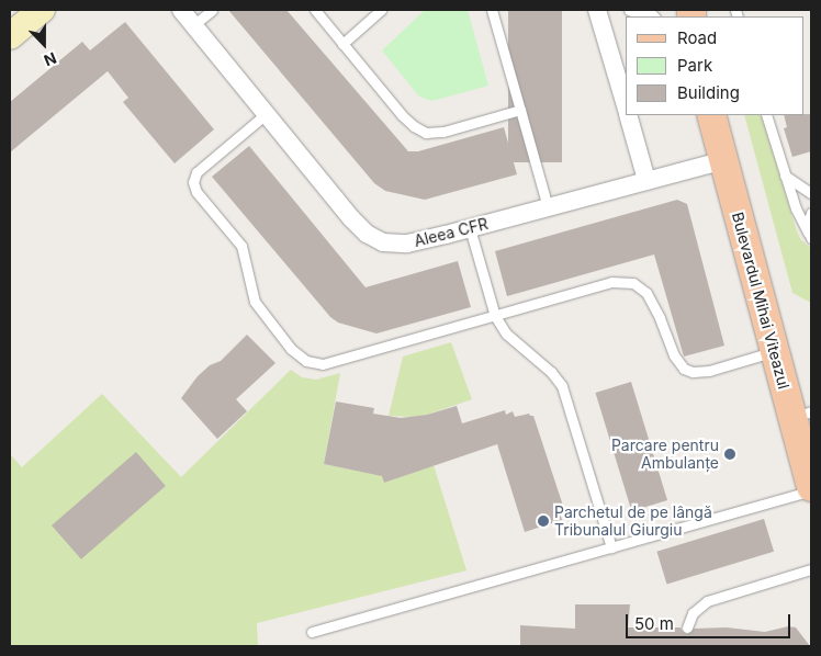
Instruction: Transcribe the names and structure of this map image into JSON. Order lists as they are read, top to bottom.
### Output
{
  "streets": {
    "main road": ["Bulevardul Mihai Viteazul"],
    "street": ["Aleea CFR"]
  },
  "crossings": [
    ["Aleea CFR", "Bulevardul Mihai Viteazul"]
  ],
  "places": ["Parcare pentru Ambulanțe", "Parchetul de pe lângă Tribunalul Giurgiu"],
  "legend": ["Road", "Park", "Building"],
  "scale_bar": "50 m",
  "north": "bottom"
}
